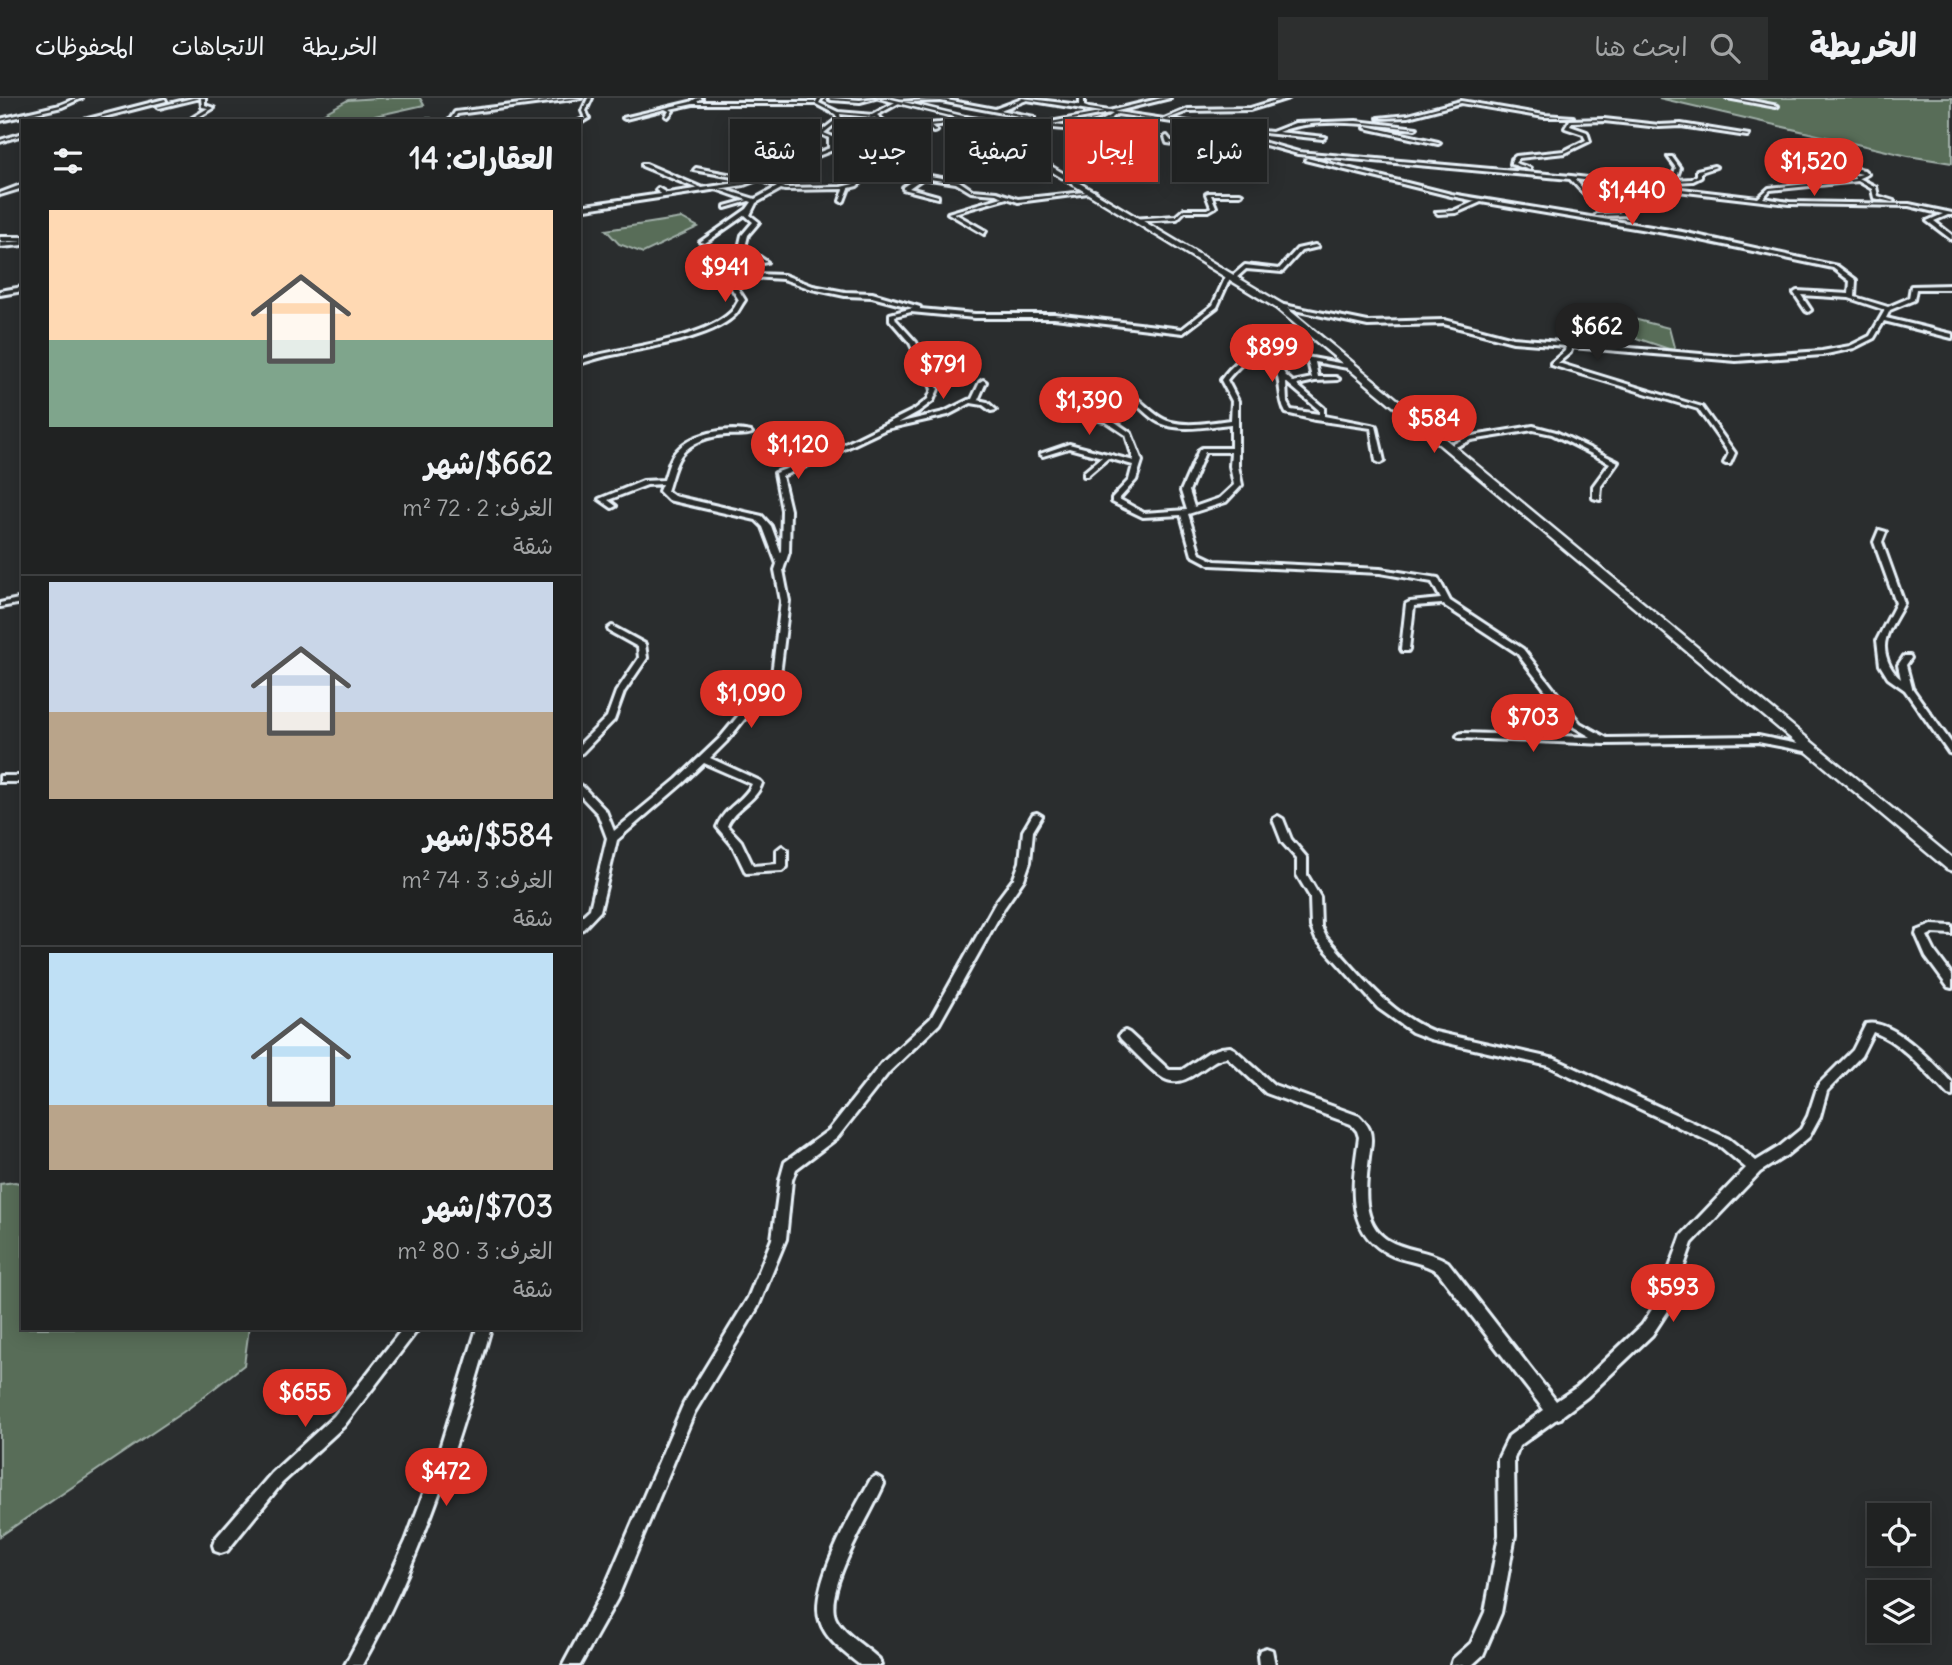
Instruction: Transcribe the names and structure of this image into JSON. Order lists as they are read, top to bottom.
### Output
{
  "page": {
    "header": "الخريطة",
    "search": "ابحث هنا",
    "nav": ["الخريطة", "الاتجاهات", "المحفوظات"],
    "chip": [
      "شراء",
      "إيجار",
      "تصفية",
      "جديد",
      "شقة"
    ],
    "heading": "العقارات: 14",
    "price": [
      "$1,520",
      "$1,440",
      "$941",
      "$662",
      "$899",
      "$791",
      "$1,390",
      "$584",
      "$1,120",
      "$1,090",
      "$703",
      "$593",
      "$655",
      "$472"
    ],
    "list": [
      {
        "name": "$662/شهر",
        "note": "الغرف: 2 · 72 m² · شقة"
      },
      {
        "name": "$584/شهر",
        "note": "الغرف: 3 · 74 m² · شقة"
      },
      {
        "name": "$703/شهر",
        "note": "الغرف: 3 · 80 m² · شقة"
      }
    ]
  }
}
